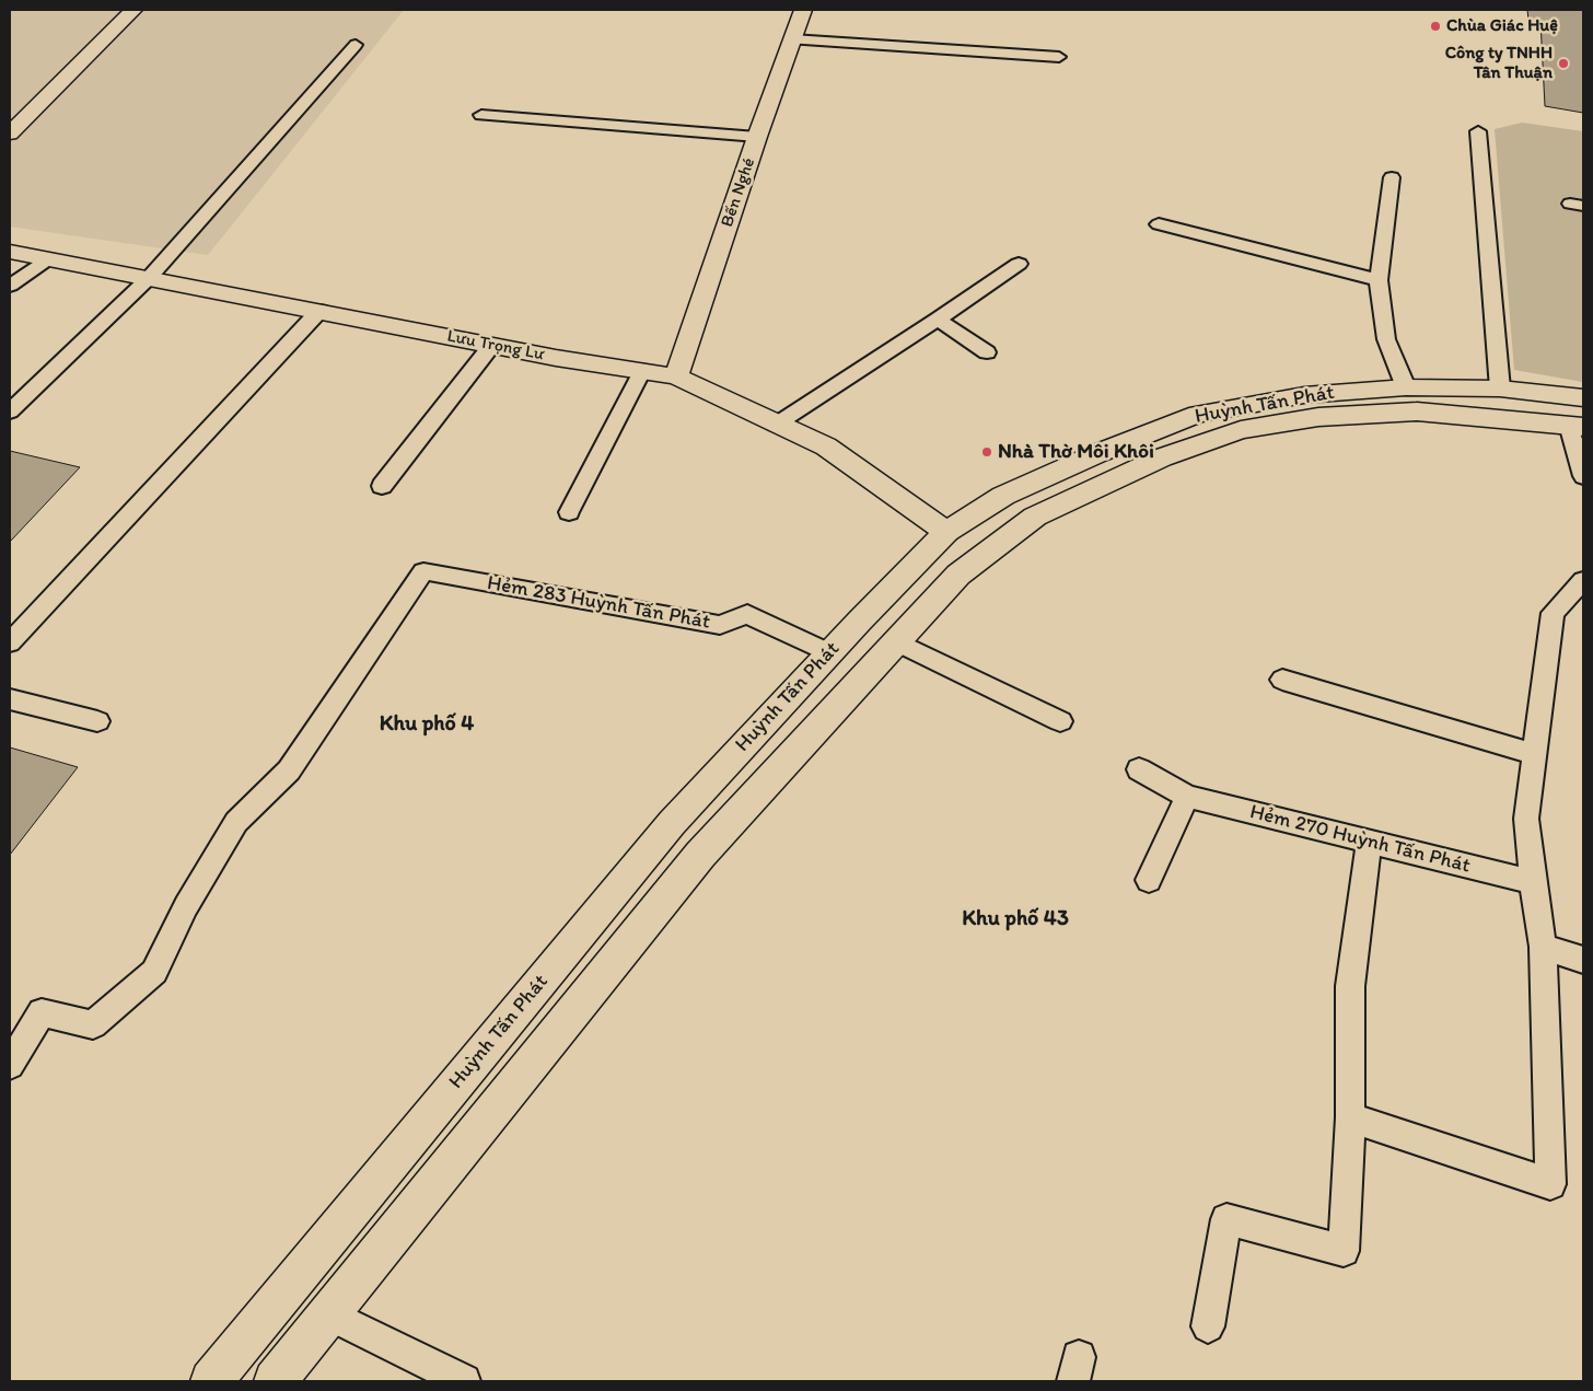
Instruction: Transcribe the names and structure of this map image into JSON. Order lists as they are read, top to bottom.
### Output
{
  "streets": {
    "main road": ["Bến Nghé", "Lưu Trọng Lư", "Huỳnh Tấn Phát"],
    "lane": ["Hẻm 283 Huỳnh Tấn Phát", "Hẻm 270 Huỳnh Tấn Phát"]
  },
  "crossings": [
    ["Bến Nghé", "Lưu Trọng Lư"],
    ["Lưu Trọng Lư", "Huỳnh Tấn Phát"],
    ["Huỳnh Tấn Phát", "Hẻm 283 Huỳnh Tấn Phát"]
  ],
  "districts": ["Khu phố 4", "Khu phố 43"],
  "places": ["Chùa Giác Huệ", "Công ty TNHH Tân Thuận", "Nhà Thờ Môi Khôi"]
}
